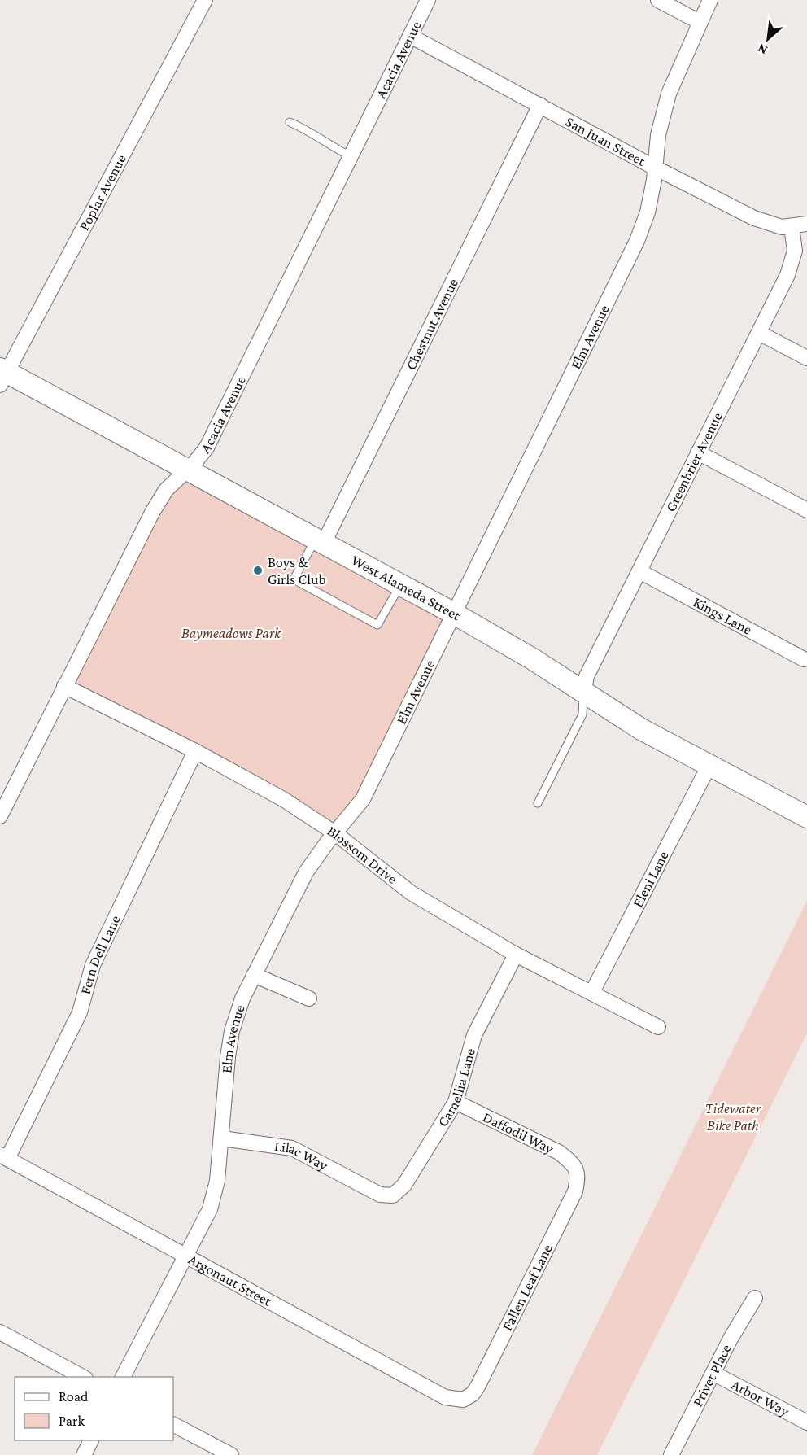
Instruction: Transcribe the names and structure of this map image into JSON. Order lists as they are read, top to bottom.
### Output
{
  "streets": {
    "street": [
      "Acacia Avenue",
      "San Juan Street",
      "Poplar Avenue",
      "Chestnut Avenue",
      "Elm Avenue",
      "Greenbrier Avenue",
      "West Alameda Street",
      "Kings Lane",
      "Blossom Drive",
      "Eleni Lane",
      "Fern Dell Lane",
      "Camellia Lane",
      "Daffodil Way",
      "Lilac Way",
      "Argonaut Street",
      "Fallen Leaf Lane",
      "Privet Place",
      "Arbor Way"
    ]
  },
  "crossings": [
    ["Acacia Avenue", "San Juan Street"],
    ["Acacia Avenue", "West Alameda Street"],
    ["Acacia Avenue", "Blossom Drive"],
    ["San Juan Street", "Chestnut Avenue"],
    ["San Juan Street", "Elm Avenue"],
    ["San Juan Street", "Greenbrier Avenue"],
    ["Poplar Avenue", "West Alameda Street"],
    ["Chestnut Avenue", "West Alameda Street"],
    ["Elm Avenue", "West Alameda Street"],
    ["Elm Avenue", "Blossom Drive"],
    ["Elm Avenue", "Lilac Way"],
    ["Elm Avenue", "Argonaut Street"],
    ["Greenbrier Avenue", "West Alameda Street"],
    ["Greenbrier Avenue", "Kings Lane"],
    ["West Alameda Street", "Eleni Lane"],
    ["Blossom Drive", "Eleni Lane"],
    ["Blossom Drive", "Fern Dell Lane"],
    ["Blossom Drive", "Camellia Lane"],
    ["Fern Dell Lane", "Argonaut Street"],
    ["Camellia Lane", "Daffodil Way"],
    ["Camellia Lane", "Lilac Way"],
    ["Daffodil Way", "Fallen Leaf Lane"],
    ["Argonaut Street", "Fallen Leaf Lane"],
    ["Privet Place", "Arbor Way"]
  ],
  "parks": ["Baymeadows Park", "Tidewater Bike Path"],
  "places": ["Boys & Girls Club"],
  "legend": ["Road", "Park"],
  "north": "bottom left"
}
